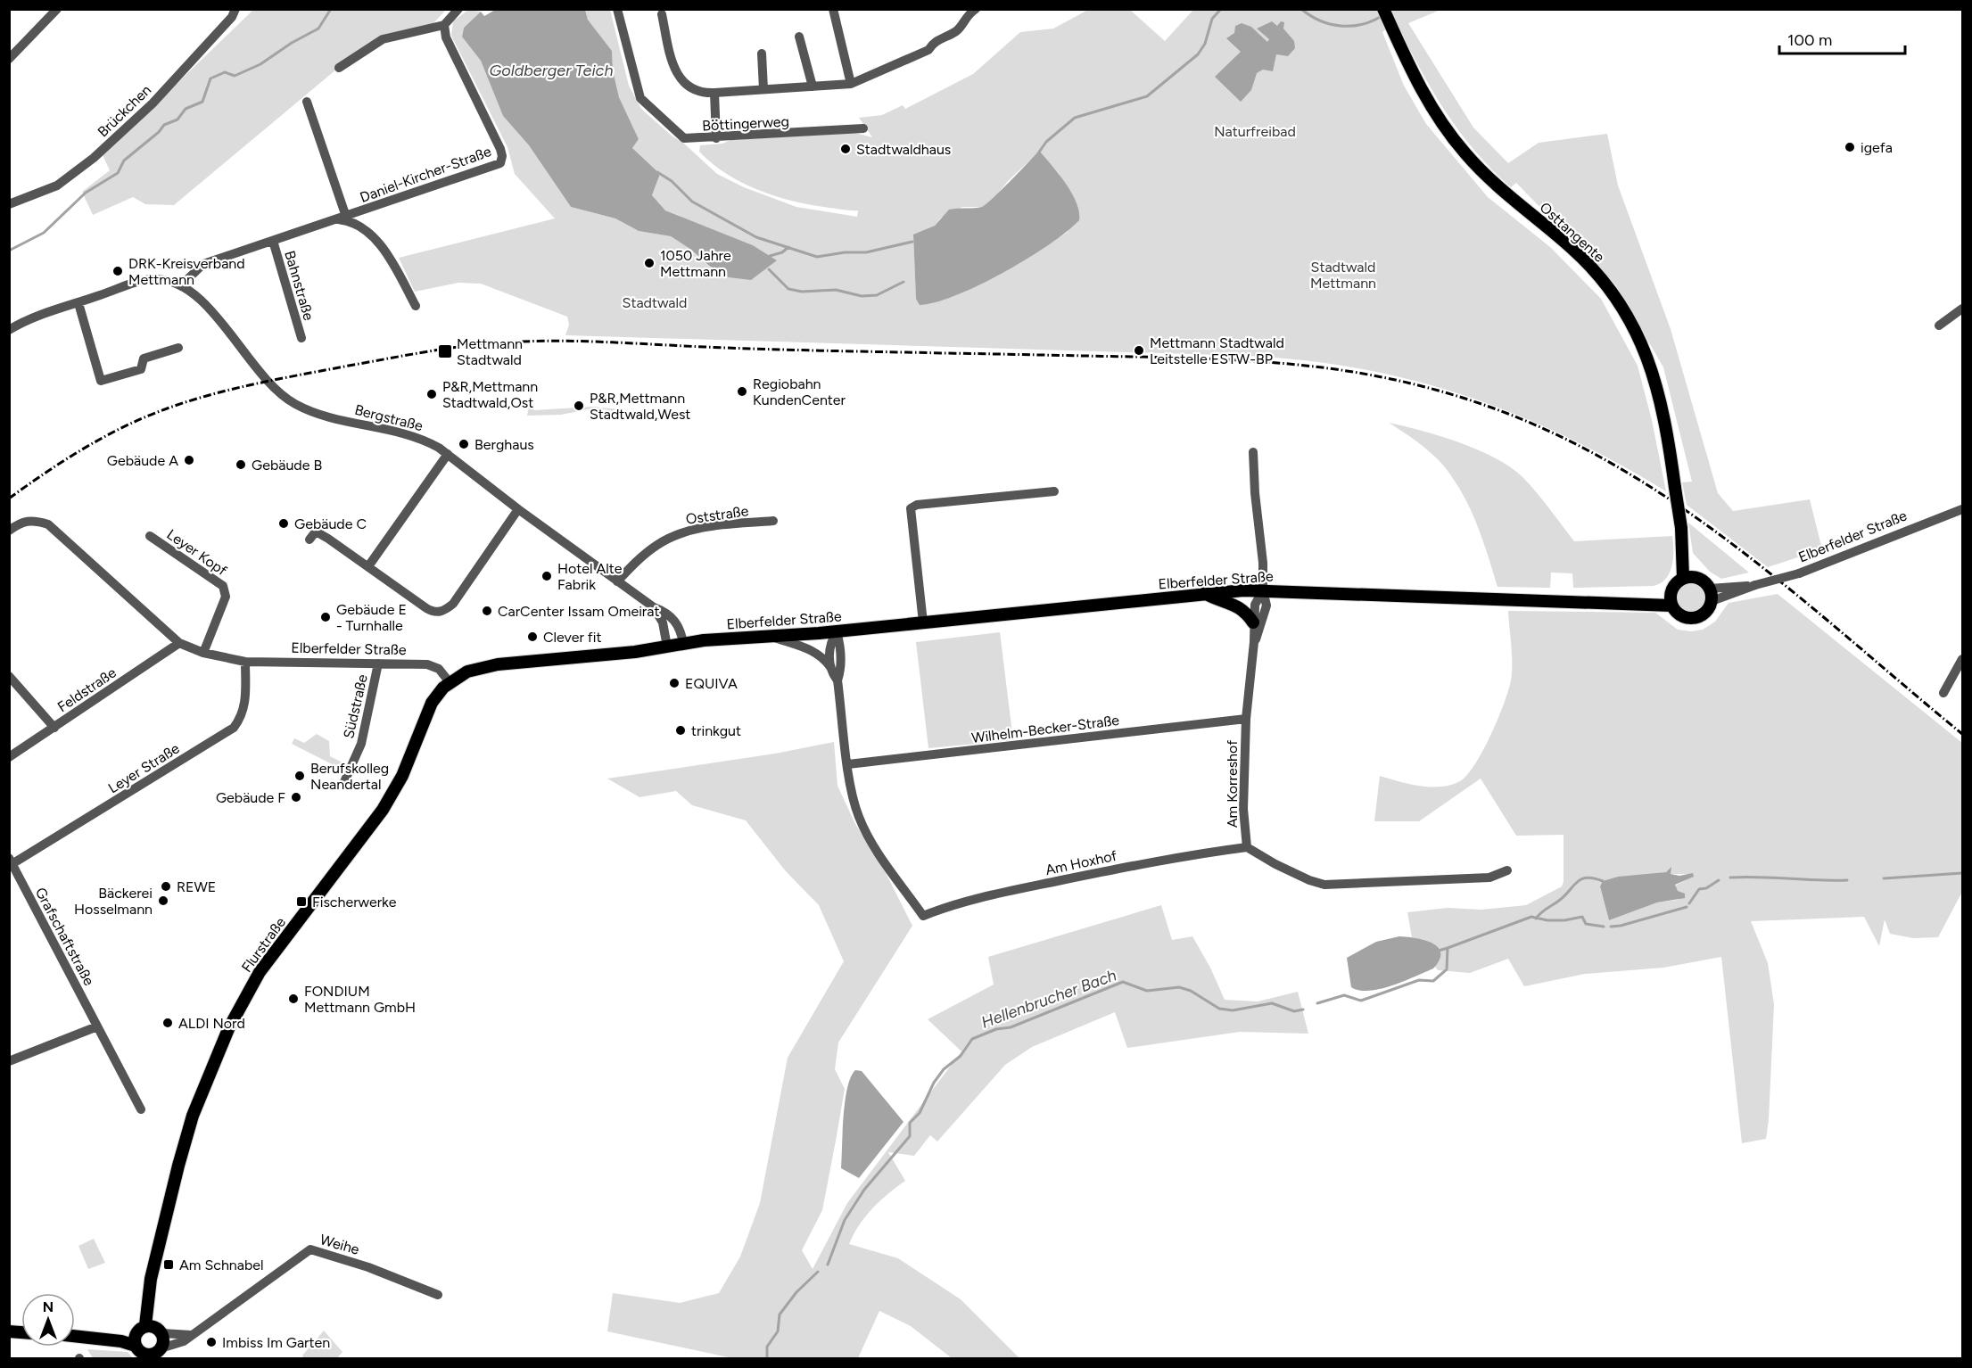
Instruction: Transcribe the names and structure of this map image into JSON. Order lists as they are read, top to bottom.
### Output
{
  "streets": {
    "main road": ["Osttangente", "Elberfelder Straße", "Flurstraße"],
    "street": [
      "Brückchen",
      "Böttingerweg",
      "Daniel-Kircher-Straße",
      "Bahnstraße",
      "Bergstraße",
      "Oststraße",
      "Leyer Kopf",
      "Feldstraße",
      "Südstraße",
      "Wilhelm-Becker-Straße",
      "Leyer Straße",
      "Am Korreshof",
      "Am Hoxhof",
      "Grafschaftstraße",
      "Weihe"
    ]
  },
  "crossings": [
    ["Daniel-Kircher-Straße", "Bahnstraße"],
    ["Osttangente", "Elberfelder Straße"],
    ["Bahnstraße", "Bergstraße"],
    ["Bergstraße", "Oststraße"],
    ["Bergstraße", "Elberfelder Straße"],
    ["Elberfelder Straße", "Leyer Kopf"],
    ["Elberfelder Straße", "Feldstraße"],
    ["Elberfelder Straße", "Südstraße"],
    ["Elberfelder Straße", "Leyer Straße"],
    ["Elberfelder Straße", "Am Korreshof"],
    ["Elberfelder Straße", "Flurstraße"],
    ["Wilhelm-Becker-Straße", "Am Korreshof"],
    ["Wilhelm-Becker-Straße", "Am Hoxhof"],
    ["Leyer Straße", "Grafschaftstraße"],
    ["Am Korreshof", "Am Hoxhof"]
  ],
  "water": ["Goldberger Teich", "Hellenbrucher Bach"],
  "parks": ["Naturfreibad", "Stadtwald Mettmann", "Stadtwald"],
  "places": {
    "other": [
      "igefa",
      "Stadtwaldhaus",
      "1050 Jahre Mettmann",
      "DRK-Kreisverband Mettmann",
      "Mettmann Stadtwald Leitstelle ESTW-BP",
      "Regiobahn KundenCenter",
      "P&R,Mettmann Stadtwald,Ost",
      "P&R,Mettmann Stadtwald,West",
      "Berghaus",
      "Gebäude A",
      "Gebäude B",
      "Gebäude C",
      "Hotel Alte Fabrik",
      "CarCenter Issam Omeirat",
      "Gebäude E - Turnhalle",
      "Clever fit",
      "EQUIVA",
      "trinkgut",
      "Berufskolleg Neandertal",
      "Gebäude F",
      "REWE",
      "Bäckerei Hosselmann",
      "FONDIUM Mettmann GmbH",
      "ALDI Nord",
      "Imbiss Im Garten"
    ],
    "transit": ["Mettmann Stadtwald", "Fischerwerke", "Am Schnabel"]
  },
  "scale_bar": "100 m",
  "north": "top"
}
